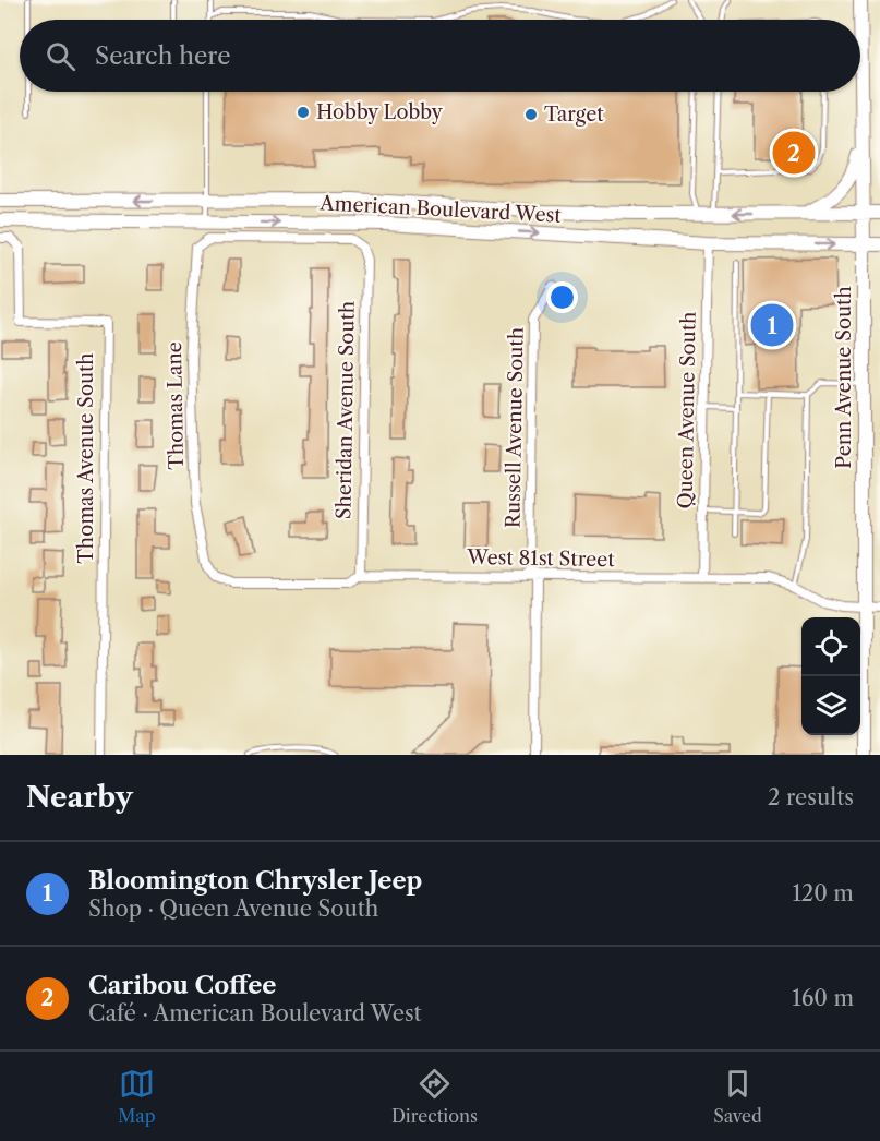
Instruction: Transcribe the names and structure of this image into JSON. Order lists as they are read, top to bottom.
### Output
{
  "streets": {
    "main road": ["American Boulevard West", "Penn Avenue South"],
    "street": [
      "Thomas Lane",
      "Sheridan Avenue South",
      "Queen Avenue South",
      "Russell Avenue South",
      "Thomas Avenue South",
      "West 81st Street"
    ]
  },
  "crossings": [
    ["American Boulevard West", "Penn Avenue South"],
    ["American Boulevard West", "Queen Avenue South"],
    ["Penn Avenue South", "West 81st Street"],
    ["Thomas Lane", "Sheridan Avenue South"],
    ["Thomas Lane", "West 81st Street"],
    ["Sheridan Avenue South", "West 81st Street"],
    ["Queen Avenue South", "West 81st Street"],
    ["Russell Avenue South", "West 81st Street"]
  ],
  "places": ["Hobby Lobby", "Target"],
  "page": {
    "search": "Search here",
    "pins": ["2", "1"],
    "heading": ["Nearby", "2 results"],
    "list": [
      {
        "mark": "1",
        "name": "Bloomington Chrysler Jeep",
        "note": "Shop · Queen Avenue South",
        "value": "120 m"
      },
      {
        "mark": "2",
        "name": "Caribou Coffee",
        "note": "Café · American Boulevard West",
        "value": "160 m"
      }
    ],
    "nav": ["Map", "Directions", "Saved"]
  }
}
